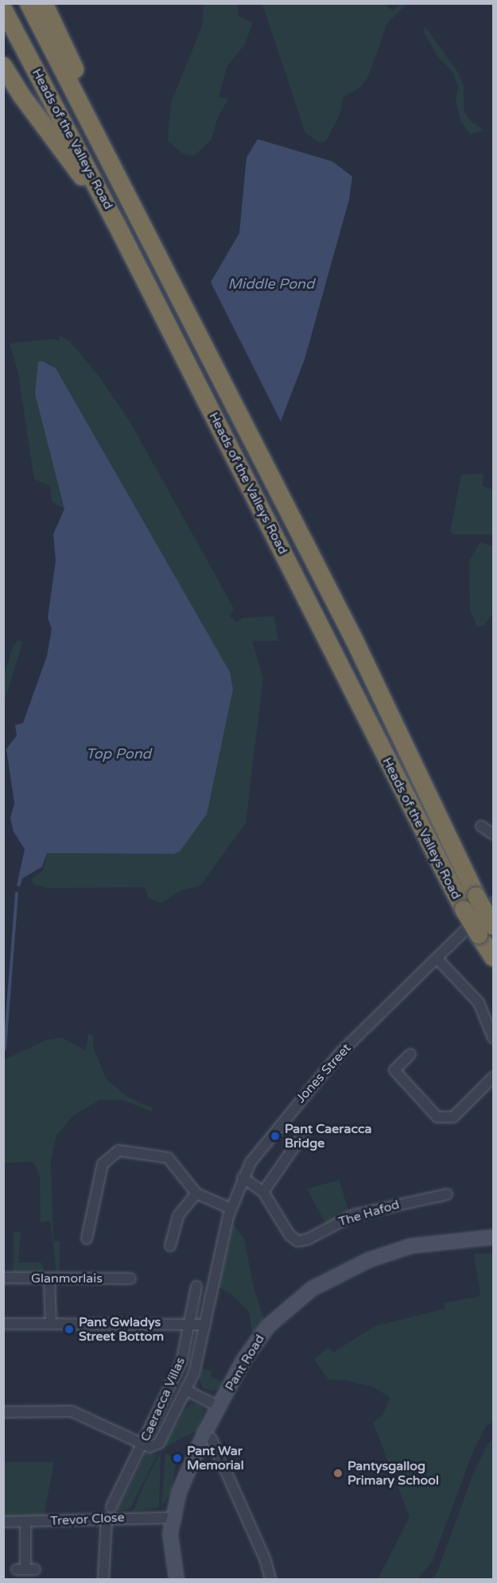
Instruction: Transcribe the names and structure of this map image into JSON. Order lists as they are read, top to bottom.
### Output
{
  "streets": {
    "highway": ["Heads of the Valleys Road"],
    "street": [
      "Jones Street",
      "The Hafod",
      "Glanmorlais",
      "Pant Road",
      "Caeracca Villas",
      "Trevor Close"
    ]
  },
  "crossings": [
    ["Jones Street", "The Hafod"],
    ["Jones Street", "Caeracca Villas"],
    ["Pant Road", "Trevor Close"]
  ],
  "water": ["Middle Pond", "Top Pond"],
  "places": [
    "Pant Caeracca Bridge",
    "Pant Gwladys Street Bottom",
    "Pant War Memorial",
    "Pantysgallog Primary School"
  ]
}
